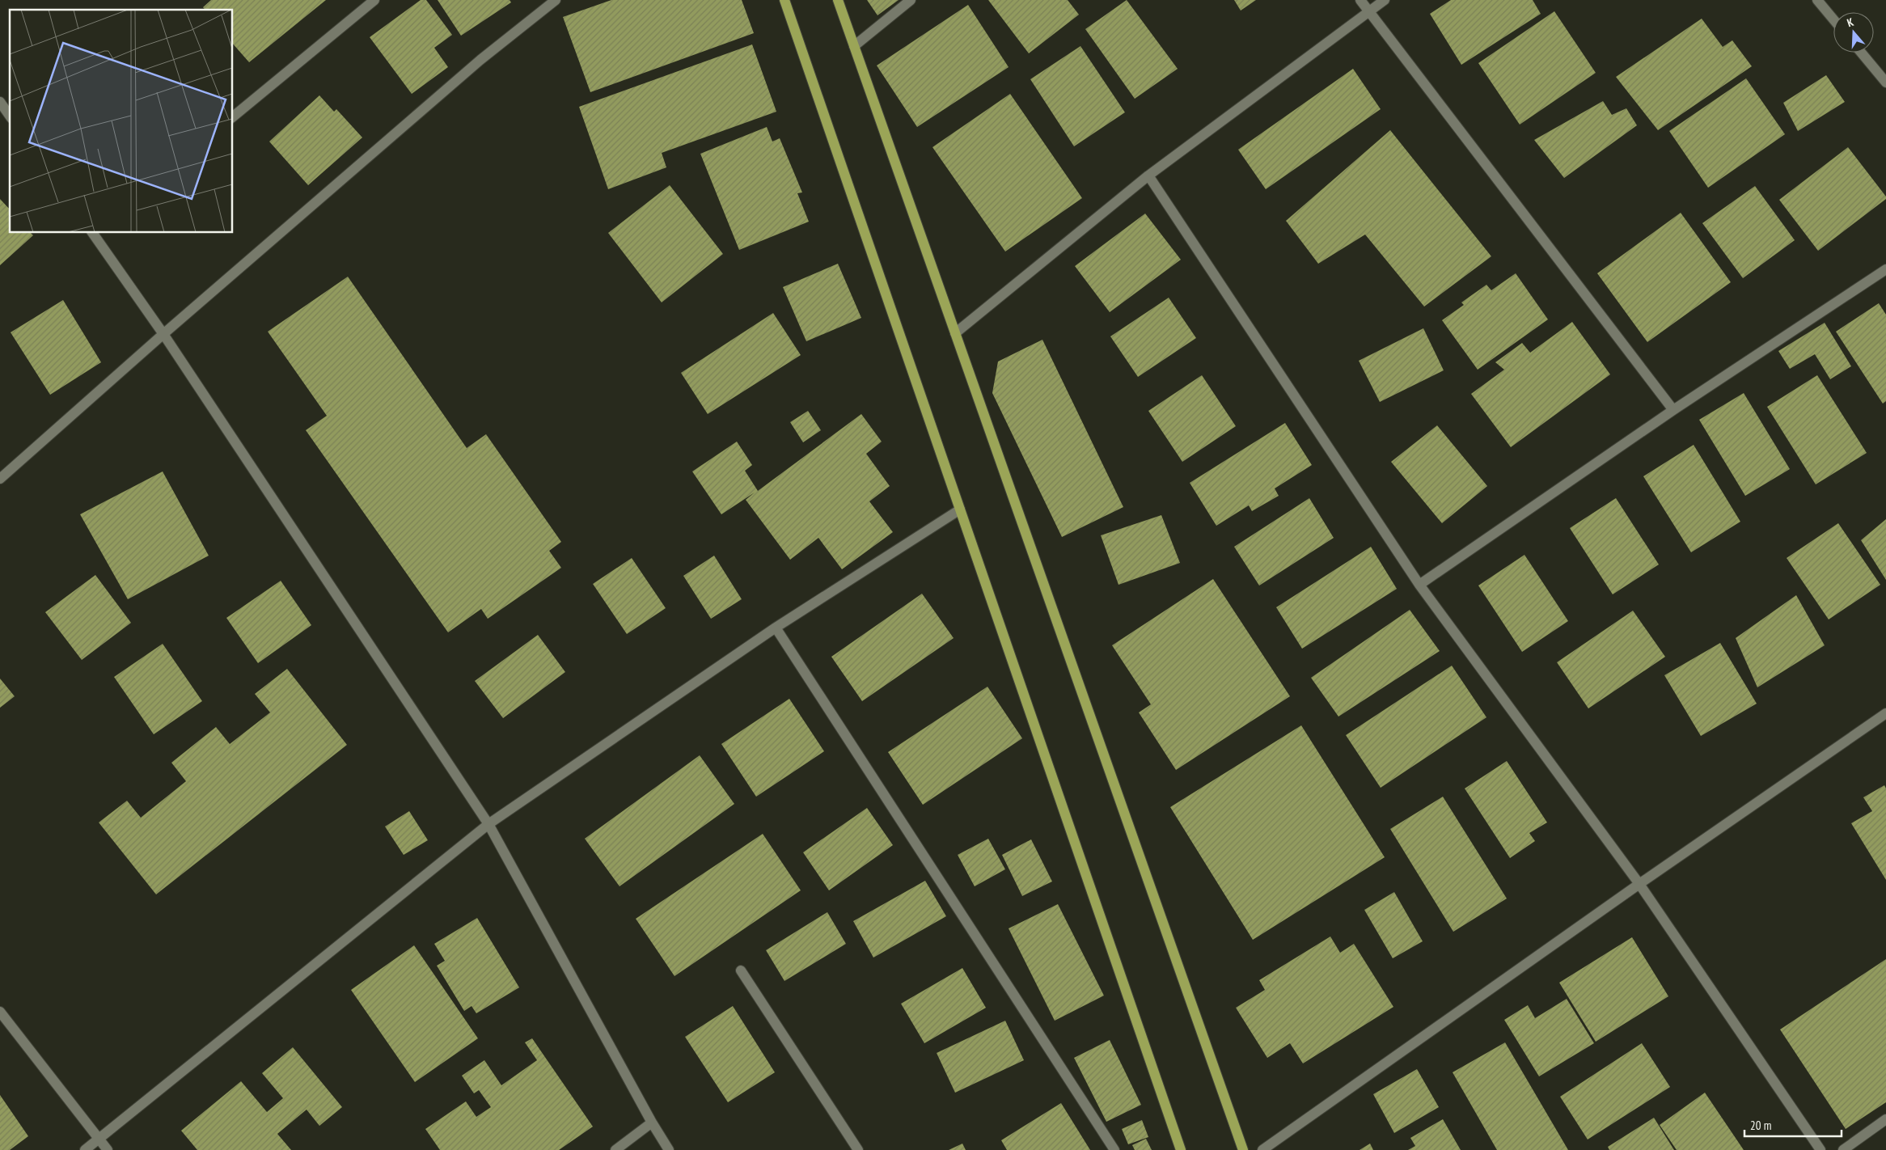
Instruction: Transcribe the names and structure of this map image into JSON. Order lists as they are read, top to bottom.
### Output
{
  "scale_bar": "20 m",
  "north": "top"
}
